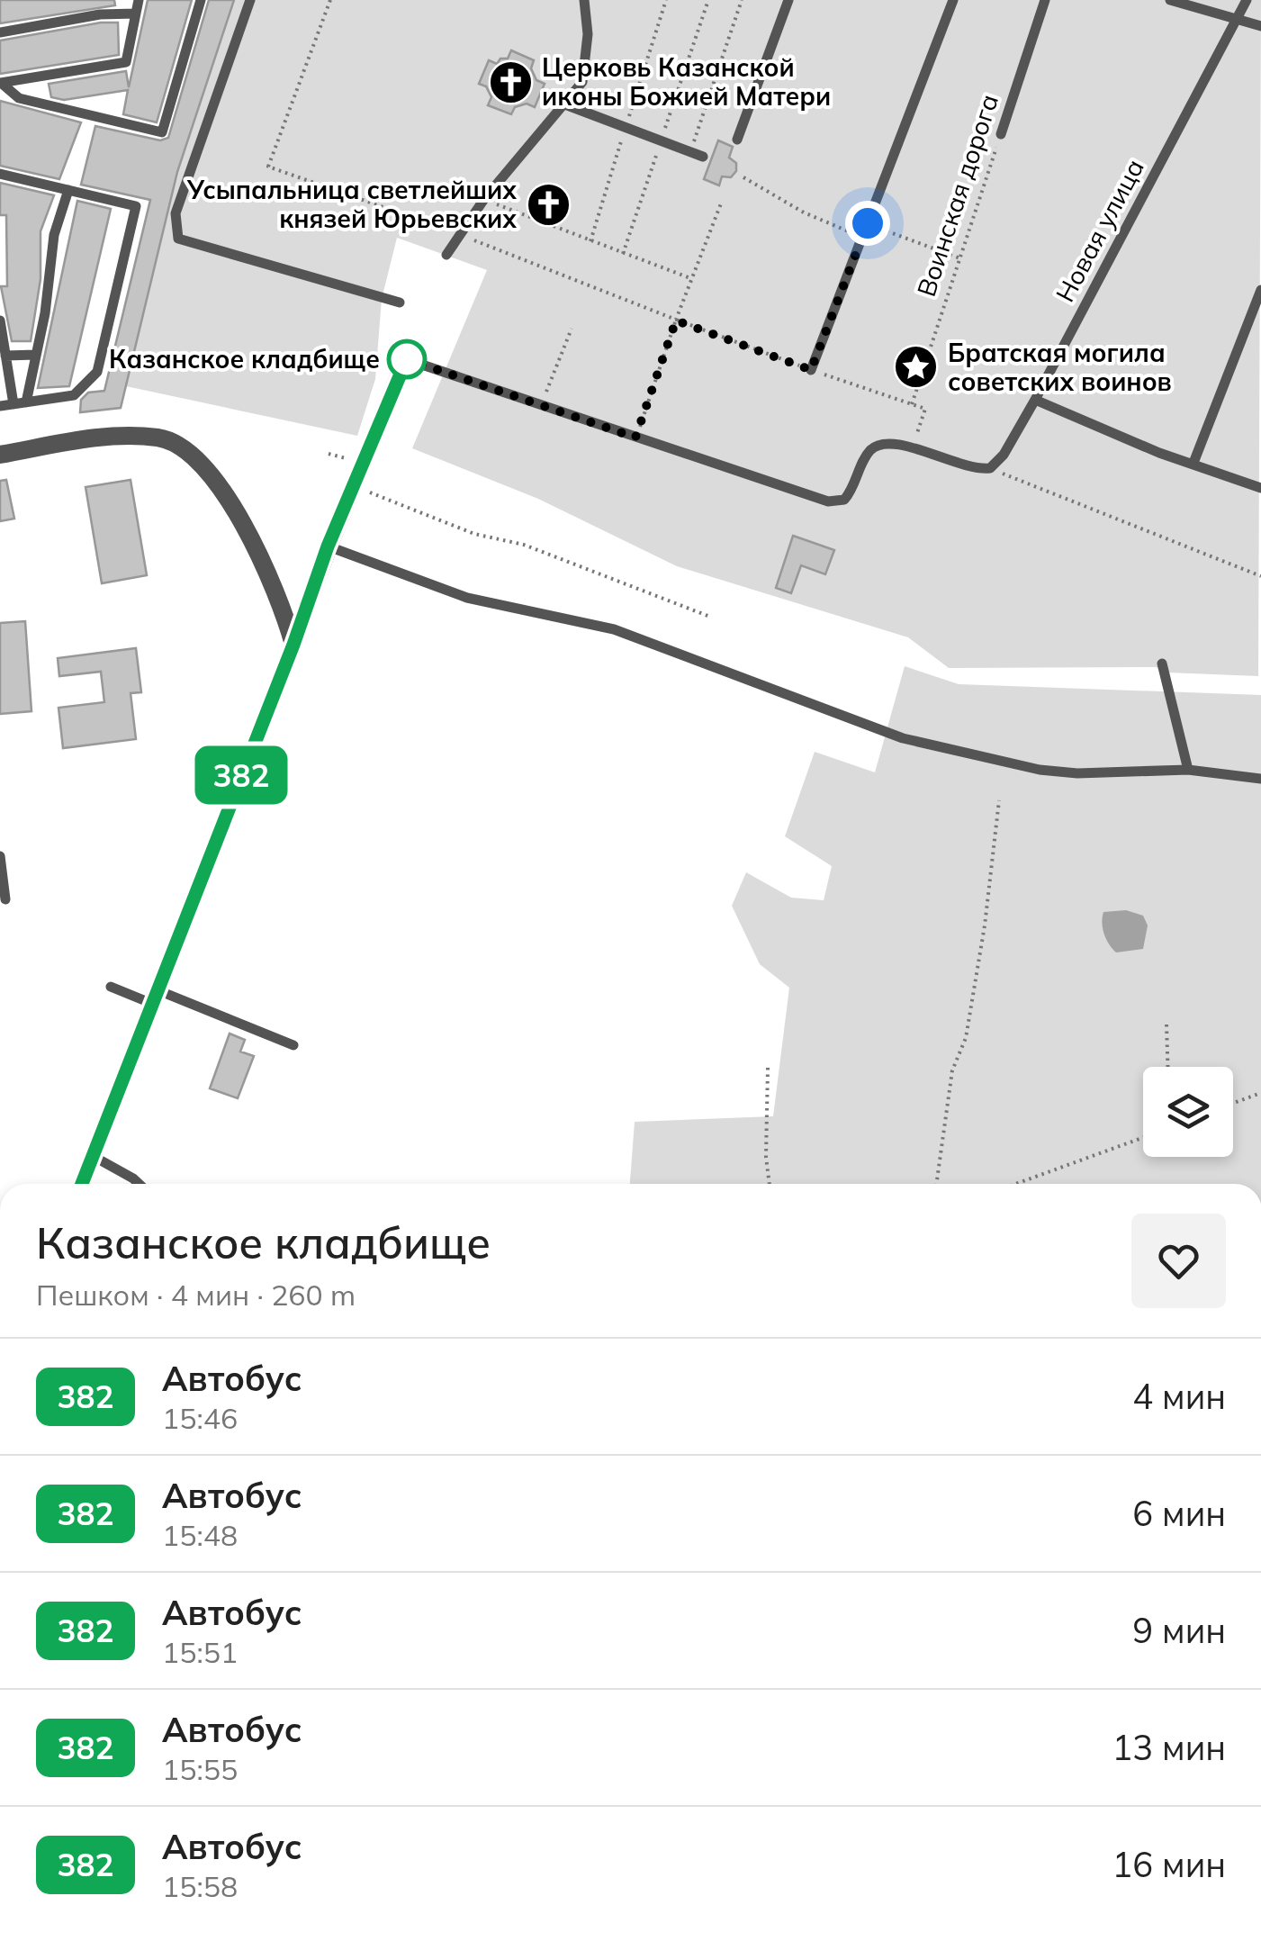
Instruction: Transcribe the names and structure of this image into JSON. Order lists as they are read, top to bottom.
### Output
{
  "streets": {
    "lane": ["Воинская дорога", "Новая улица"]
  },
  "places": {
    "church": ["Церковь Казанской иконы Божией Матери", "Усыпальница светлейших князей Юрьевских"],
    "other": ["Казанское кладбище"],
    "place": ["Братская могила советских воинов"]
  },
  "lines": ["bus line 382"],
  "page": {
    "on_map": "382",
    "heading": ["Казанское кладбище", "Пешком · 4 мин · 260 m"],
    "list": [
      {
        "mark": "382",
        "name": "Автобус",
        "note": "15:46",
        "value": "4 мин"
      },
      {
        "mark": "382",
        "name": "Автобус",
        "note": "15:48",
        "value": "6 мин"
      },
      {
        "mark": "382",
        "name": "Автобус",
        "note": "15:51",
        "value": "9 мин"
      },
      {
        "mark": "382",
        "name": "Автобус",
        "note": "15:55",
        "value": "13 мин"
      },
      {
        "mark": "382",
        "name": "Автобус",
        "note": "15:58",
        "value": "16 мин"
      }
    ]
  }
}
